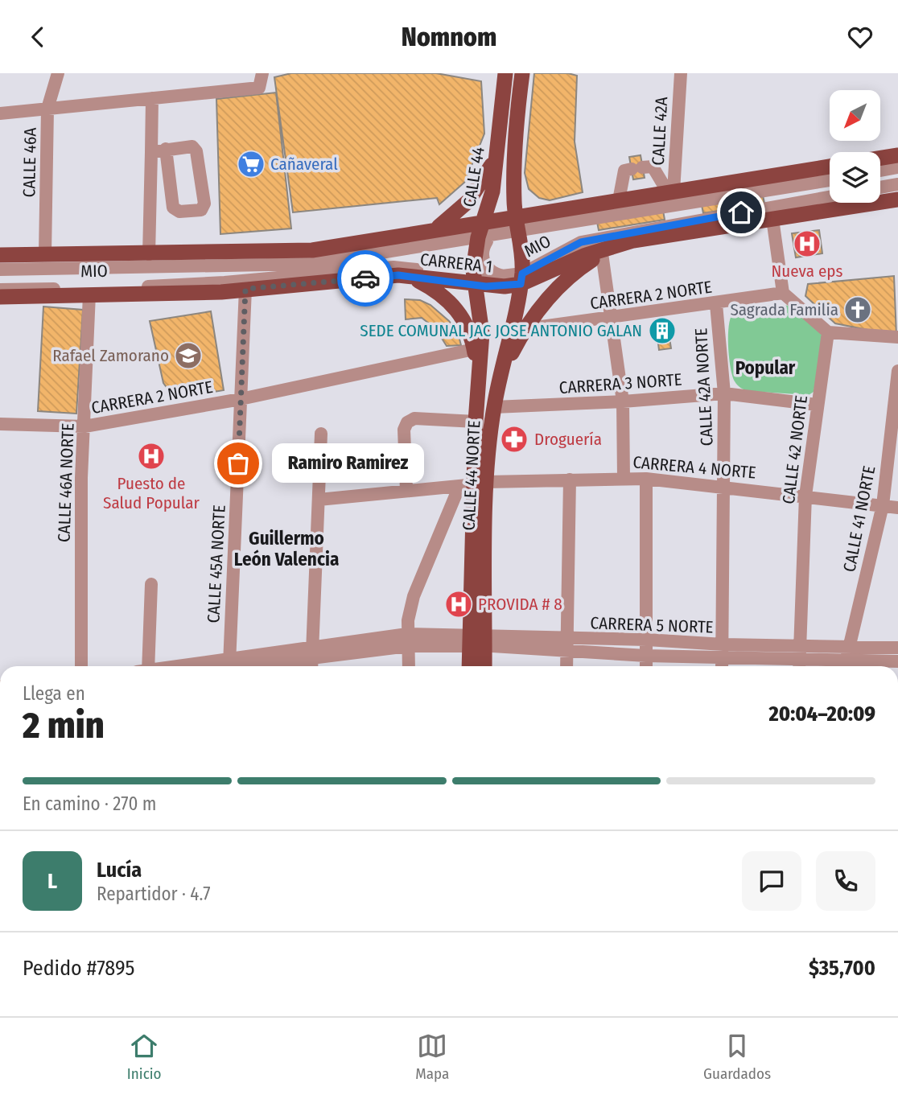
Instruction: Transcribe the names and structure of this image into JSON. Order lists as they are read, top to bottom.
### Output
{
  "streets": {
    "main road": ["CALLE 44", "CARRERA 1", "CALLE 44 NORTE"],
    "street": [
      "CALLE 42A",
      "CALLE 46A",
      "MIO",
      "CARRERA 2 NORTE",
      "CARRERA 3 NORTE",
      "CALLE 42A NORTE",
      "CALLE 42 NORTE",
      "CARRERA 4 NORTE",
      "CALLE 46A NORTE",
      "CALLE 41 NORTE",
      "CALLE 45A NORTE",
      "CARRERA 5 NORTE"
    ]
  },
  "crossings": [
    ["CALLE 42A", "CARRERA 1"],
    ["CALLE 46A", "CARRERA 1"],
    ["CALLE 44", "MIO"],
    ["CALLE 44", "CARRERA 1"],
    ["CALLE 44", "CALLE 44 NORTE"],
    ["MIO", "CARRERA 1"],
    ["MIO", "CALLE 44 NORTE"],
    ["CARRERA 1", "CALLE 44 NORTE"],
    ["CARRERA 1", "CALLE 46A NORTE"],
    ["CARRERA 1", "CALLE 45A NORTE"],
    ["CARRERA 2 NORTE", "CALLE 42A NORTE"],
    ["CARRERA 2 NORTE", "CALLE 46A NORTE"],
    ["CARRERA 2 NORTE", "CALLE 45A NORTE"],
    ["CARRERA 3 NORTE", "CALLE 42A NORTE"],
    ["CARRERA 3 NORTE", "CALLE 42 NORTE"],
    ["CARRERA 3 NORTE", "CALLE 44 NORTE"],
    ["CALLE 42A NORTE", "CARRERA 4 NORTE"],
    ["CALLE 42A NORTE", "CARRERA 5 NORTE"],
    ["CALLE 42 NORTE", "CARRERA 4 NORTE"],
    ["CALLE 42 NORTE", "CARRERA 5 NORTE"],
    ["CARRERA 4 NORTE", "CALLE 44 NORTE"],
    ["CARRERA 4 NORTE", "CALLE 41 NORTE"],
    ["CALLE 44 NORTE", "CARRERA 5 NORTE"],
    ["CALLE 41 NORTE", "CARRERA 5 NORTE"],
    ["CALLE 45A NORTE", "CARRERA 5 NORTE"]
  ],
  "districts": ["Popular", "Guillermo León Valencia"],
  "places": {
    "supermarket": ["Cañaveral"],
    "hospital": ["Nueva eps", "Puesto de Salud Popular", "PROVIDA # 8"],
    "church": ["Sagrada Familia"],
    "building": ["SEDE COMUNAL JAC JOSE ANTONIO GALAN"],
    "school or university": ["Rafael Zamorano"],
    "pharmacy": ["Droguería"],
    "other": ["Ramiro Ramirez"]
  },
  "north": "bottom left",
  "page": {
    "header": "Nomnom",
    "bubble": "Ramiro Ramirez",
    "heading": ["2 min", "Llega en", "20:04–20:09"],
    "panel": [
      "Lucía",
      "Repartidor · 4.7",
      "Pedido #7895",
      "$35,700"
    ],
    "bar": "En camino · 270 m",
    "round": "L",
    "tabs": ["Inicio", "Mapa", "Guardados"]
  }
}
